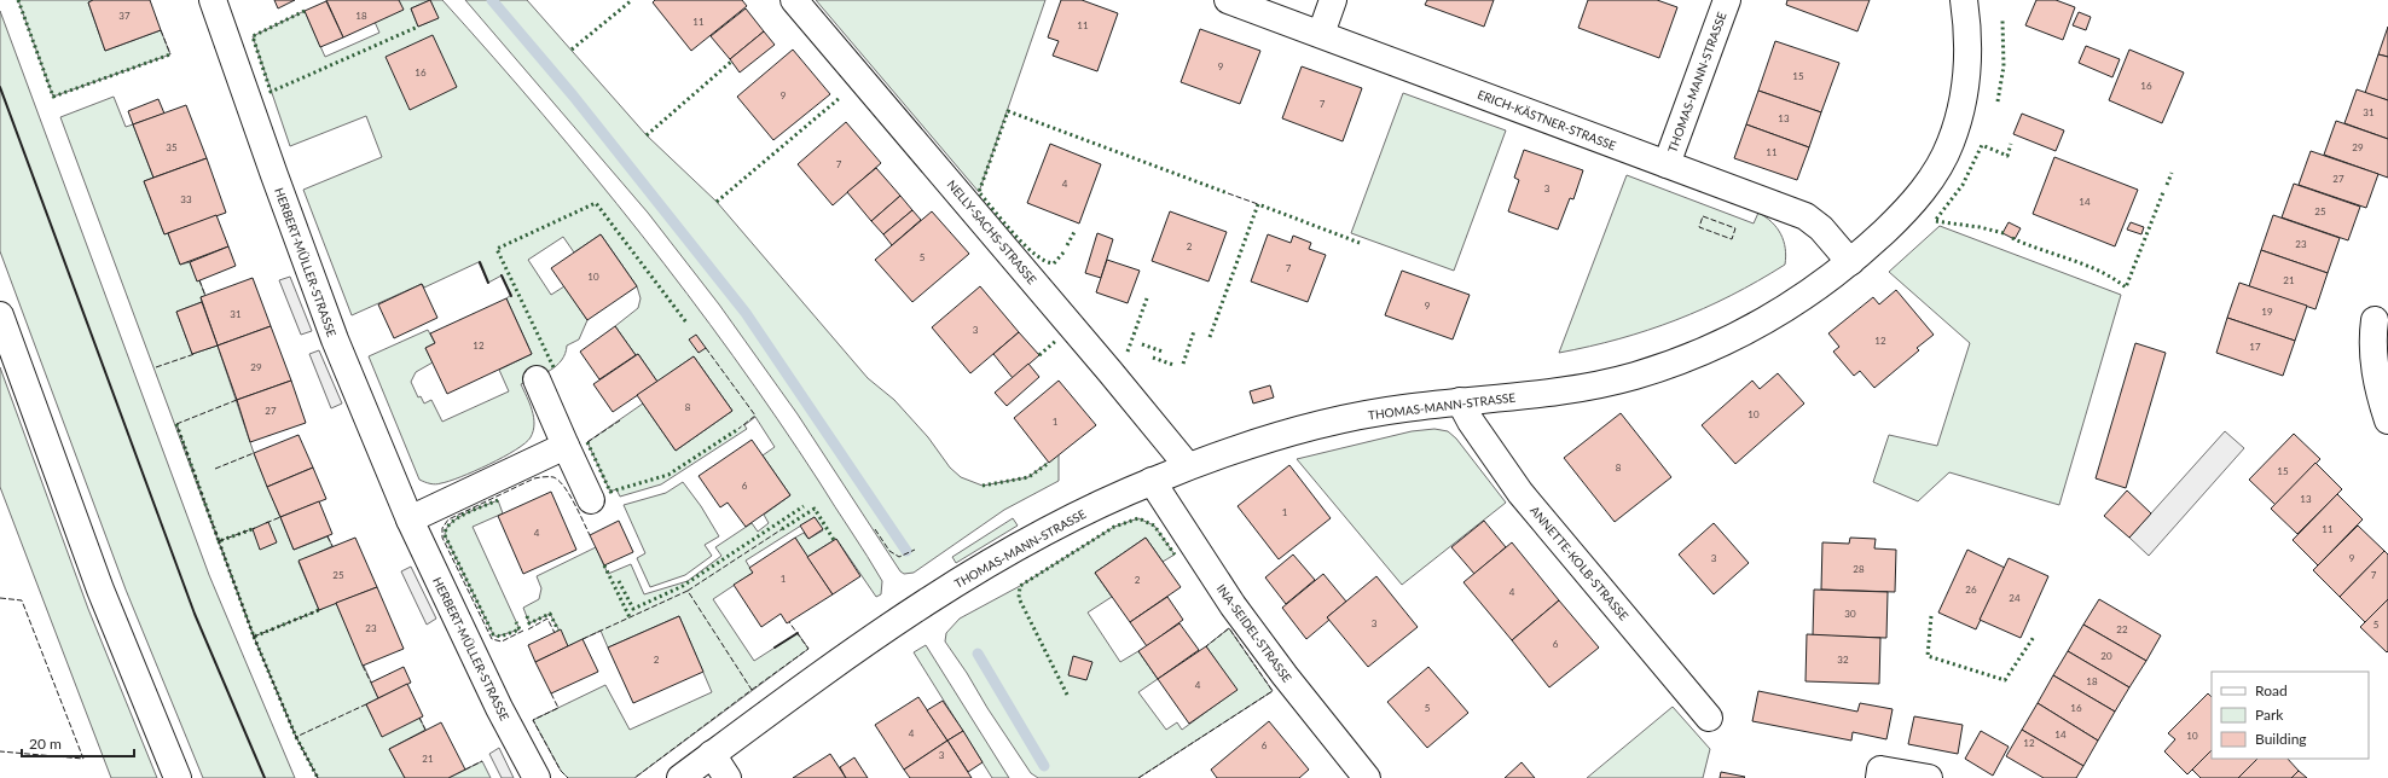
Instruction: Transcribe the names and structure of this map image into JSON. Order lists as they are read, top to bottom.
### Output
{
  "streets": {
    "street": [
      "THOMAS-MANN-STRASSE",
      "ERICH-KÄSTNER-STRASSE",
      "NELLY-SACHS-STRASSE",
      "HERBERT-MÜLLER-STRASSE",
      "ANNETTE-KOLB-STRASSE",
      "INA-SEIDEL-STRASSE"
    ]
  },
  "crossings": [
    ["THOMAS-MANN-STRASSE", "ERICH-KÄSTNER-STRASSE"],
    ["THOMAS-MANN-STRASSE", "NELLY-SACHS-STRASSE"],
    ["THOMAS-MANN-STRASSE", "ANNETTE-KOLB-STRASSE"],
    ["THOMAS-MANN-STRASSE", "INA-SEIDEL-STRASSE"]
  ],
  "house_numbers": [
    "37",
    "18",
    "11",
    "11",
    "9",
    "16",
    "15",
    "16",
    "9",
    "7",
    "31",
    "13",
    "35",
    "29",
    "11",
    "7",
    "27",
    "4",
    "3",
    "33",
    "14",
    "25",
    "23",
    "2",
    "5",
    "7",
    "10",
    "21",
    "9",
    "19",
    "31",
    "3",
    "12",
    "12",
    "17",
    "29",
    "8",
    "27",
    "10",
    "1",
    "8",
    "15",
    "6",
    "13",
    "1",
    "11",
    "4",
    "3",
    "9",
    "28",
    "25",
    "7",
    "1",
    "2",
    "26",
    "4",
    "24",
    "30",
    "3",
    "5",
    "23",
    "22",
    "6",
    "20",
    "2",
    "32",
    "18",
    "4",
    "5",
    "16",
    "4",
    "14",
    "10",
    "12",
    "6",
    "3",
    "21"
  ],
  "legend": ["Road", "Park", "Building"],
  "scale_bar": "20 m"
}
